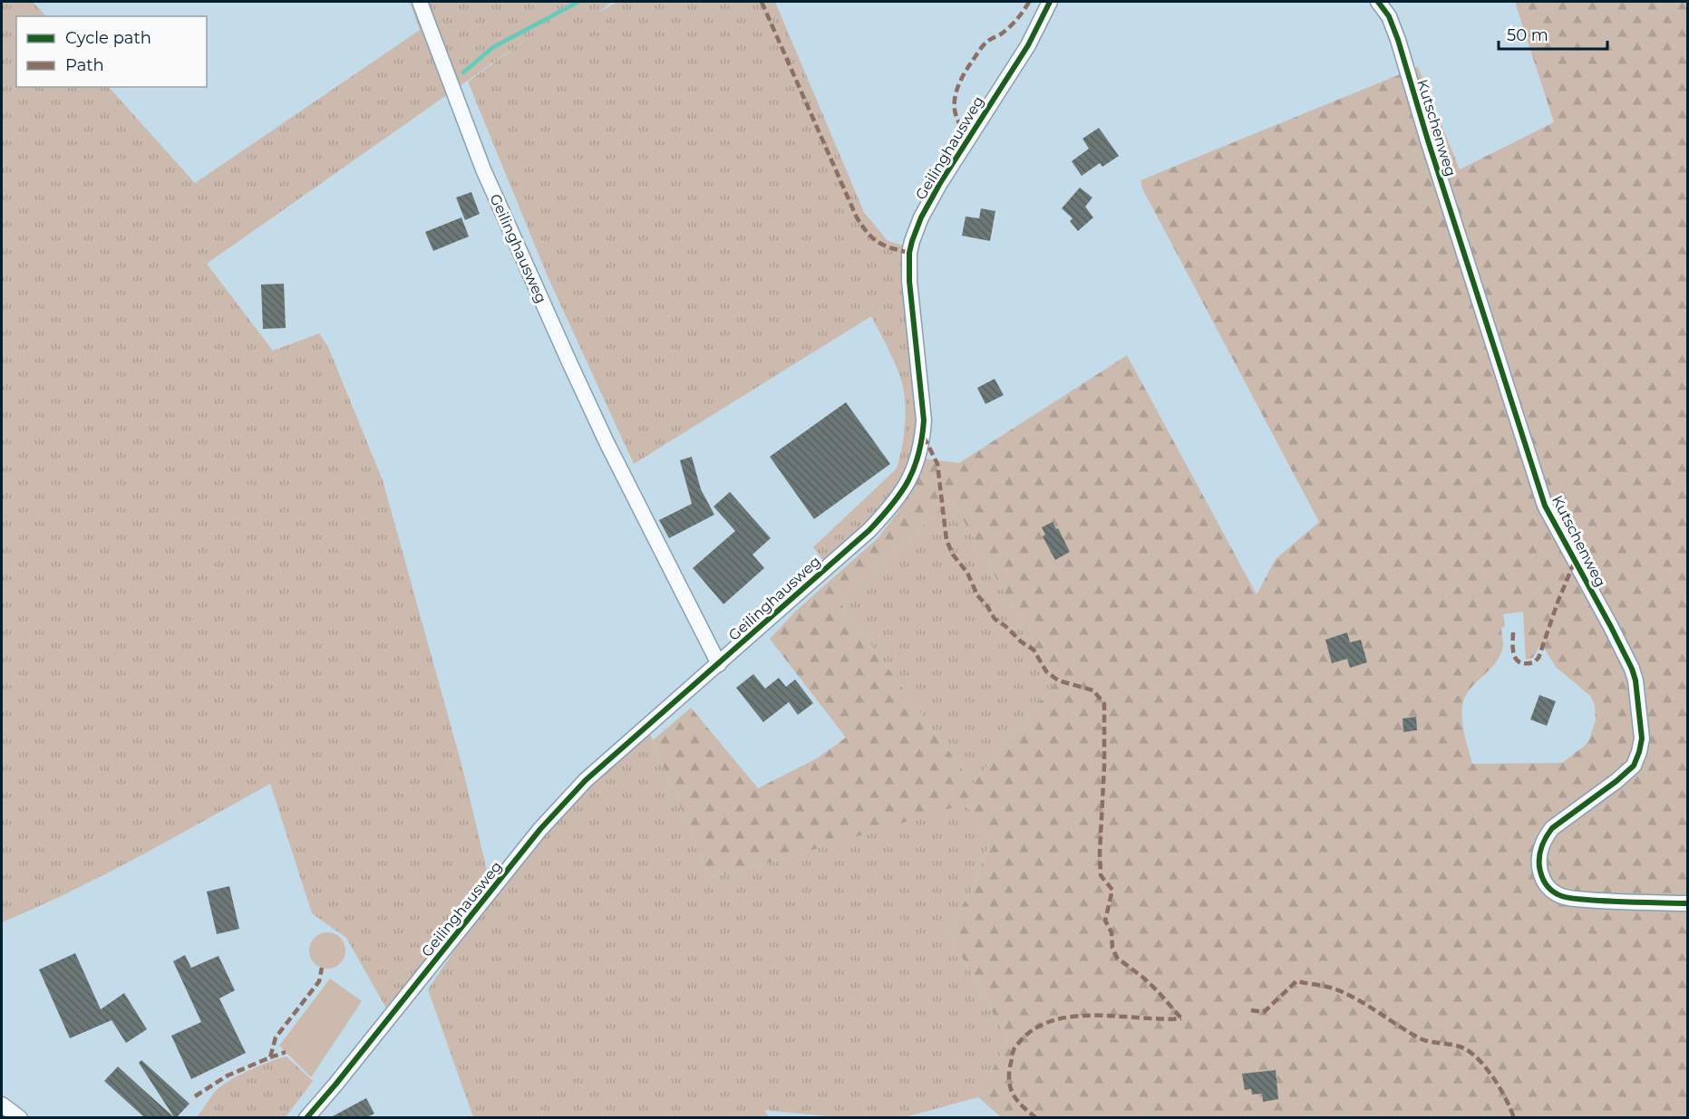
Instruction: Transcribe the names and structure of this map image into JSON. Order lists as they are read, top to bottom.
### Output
{
  "streets": {
    "street": ["Kutschenweg", "Geilinghausweg"]
  },
  "legend": ["Cycle path", "Path"],
  "scale_bar": "50 m"
}
